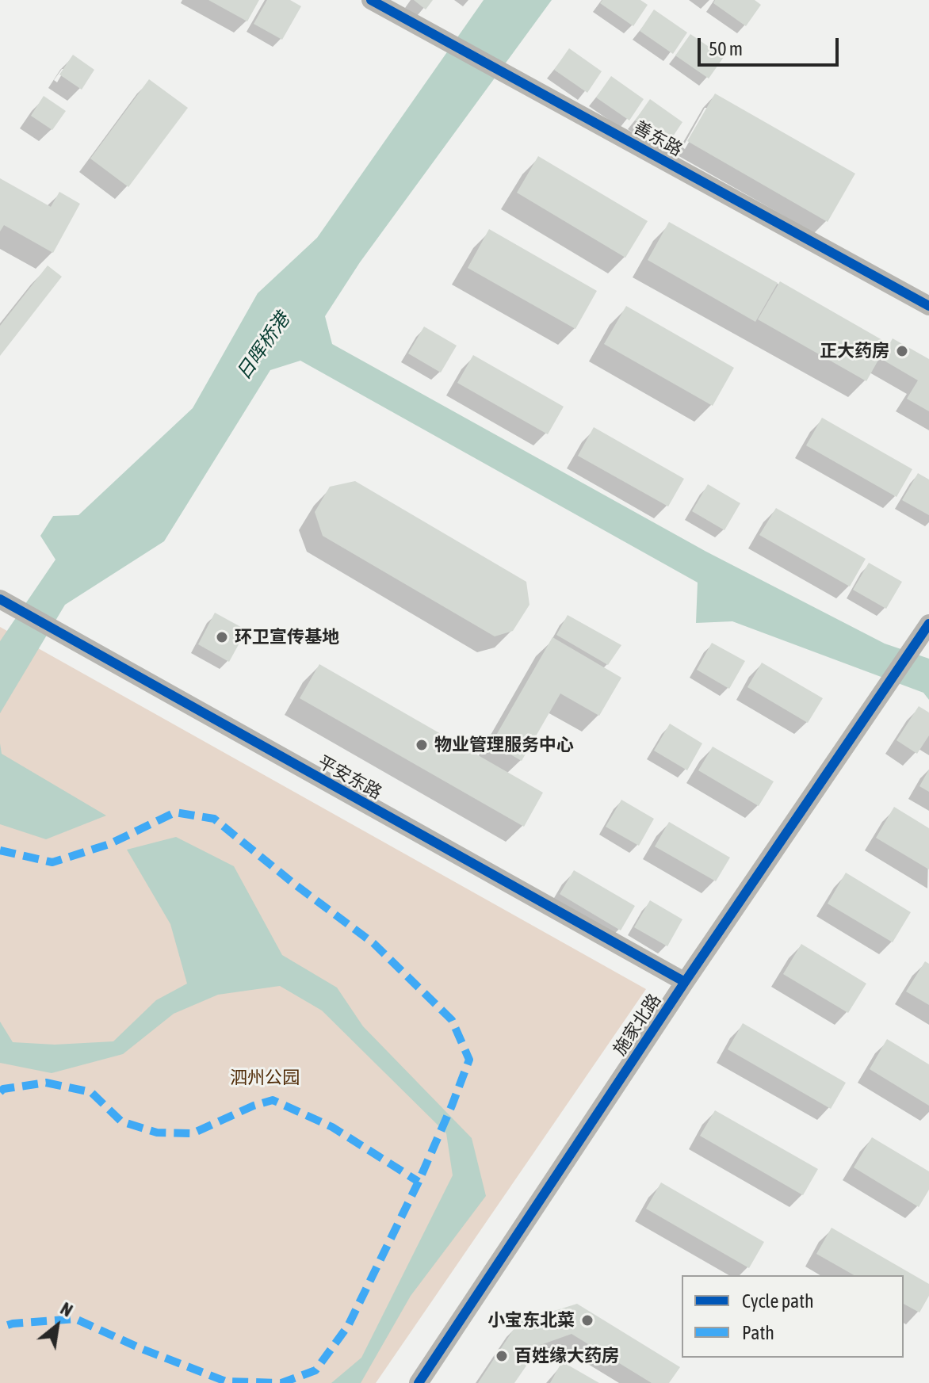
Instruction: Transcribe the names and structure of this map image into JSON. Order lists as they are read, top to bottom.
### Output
{
  "streets": {
    "street": ["善东路", "平安东路", "施家北路"]
  },
  "crossings": [
    ["平安东路", "施家北路"]
  ],
  "water": ["日晖桥港"],
  "parks": ["泗州公园"],
  "places": [
    "正大药房",
    "环卫宣传基地",
    "物业管理服务中心",
    "小宝东北菜",
    "百姓缘大药房"
  ],
  "legend": ["Cycle path", "Path"],
  "scale_bar": "50 m",
  "north": "top right"
}
